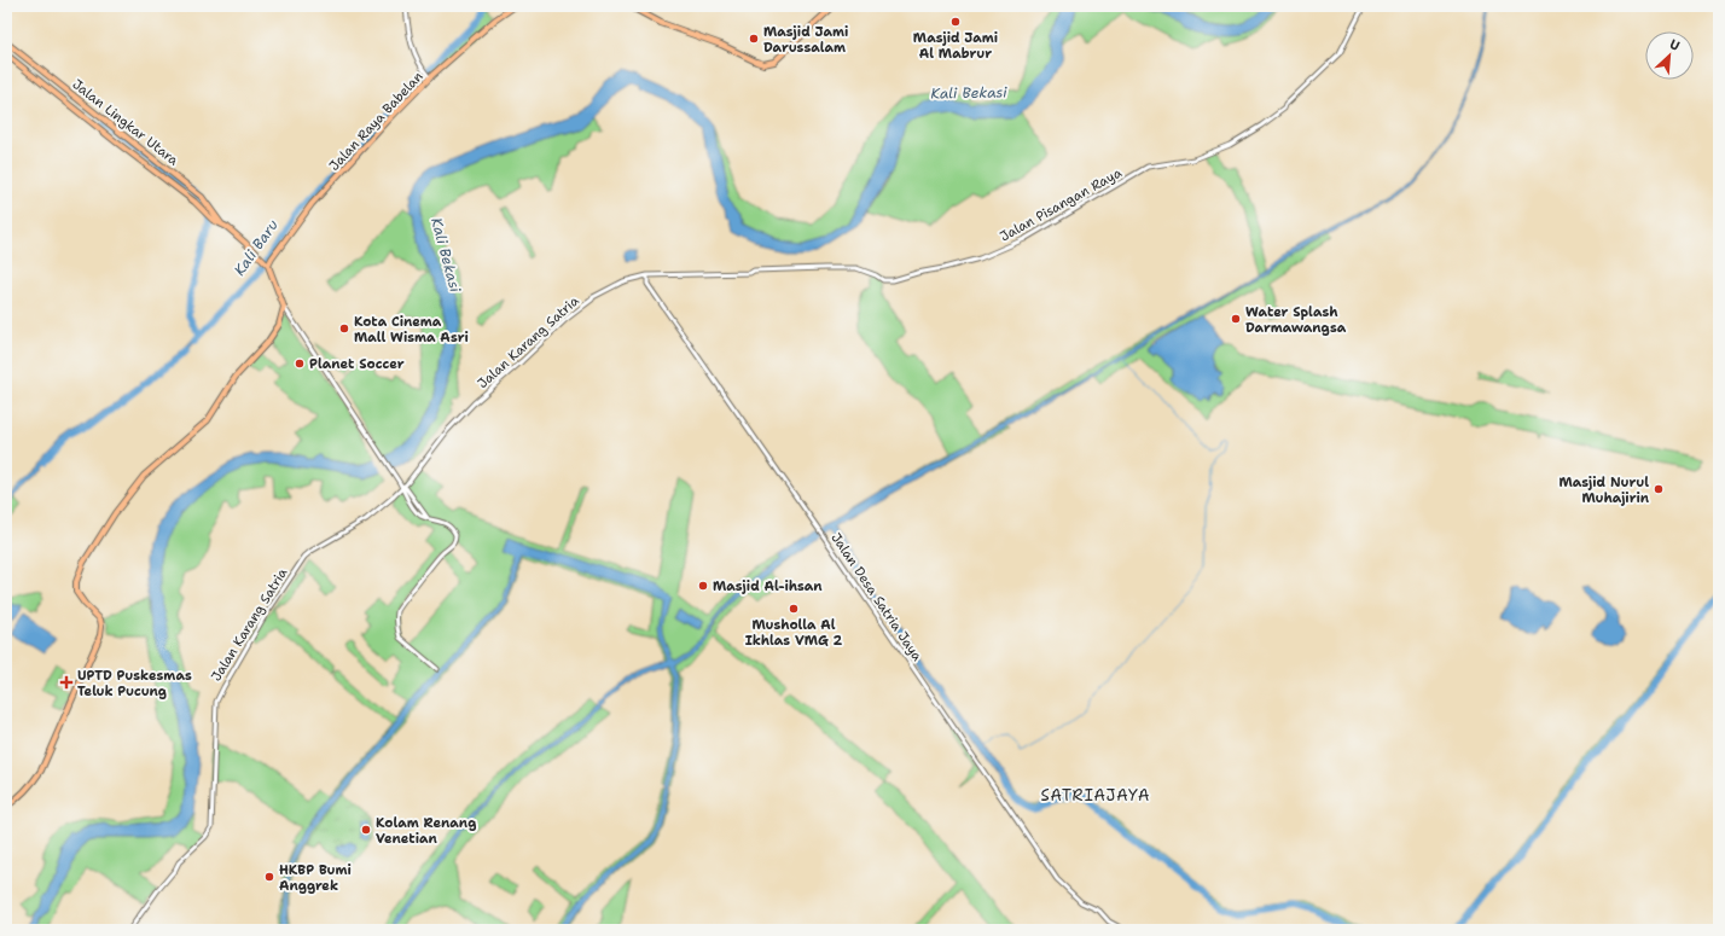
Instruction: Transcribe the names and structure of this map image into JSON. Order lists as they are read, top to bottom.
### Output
{
  "streets": {
    "main road": ["Jalan Raya Babelan", "Jalan Lingkar Utara"],
    "street": ["Jalan Pisangan Raya", "Jalan Karang Satria", "Jalan Desa Satria Jaya"]
  },
  "crossings": [
    ["Jalan Raya Babelan", "Jalan Lingkar Utara"],
    ["Jalan Pisangan Raya", "Jalan Karang Satria"],
    ["Jalan Pisangan Raya", "Jalan Desa Satria Jaya"],
    ["Jalan Karang Satria", "Jalan Desa Satria Jaya"]
  ],
  "districts": ["SATRIAJAYA"],
  "water": ["Kali Bekasi", "Kali Baru"],
  "places": {
    "other": [
      "Masjid Jami Al Mabrur",
      "Masjid Jami Darussalam",
      "Water Splash Darmawangsa",
      "Kota Cinema Mall Wisma Asri",
      "Planet Soccer",
      "Masjid Nurul Muhajirin",
      "Masjid Al-ihsan",
      "Musholla Al Ikhlas VMG 2",
      "Kolam Renang Venetian",
      "HKBP Bumi Anggrek"
    ],
    "health": ["UPTD Puskesmas Teluk Pucung"]
  },
  "north": "top right"
}
